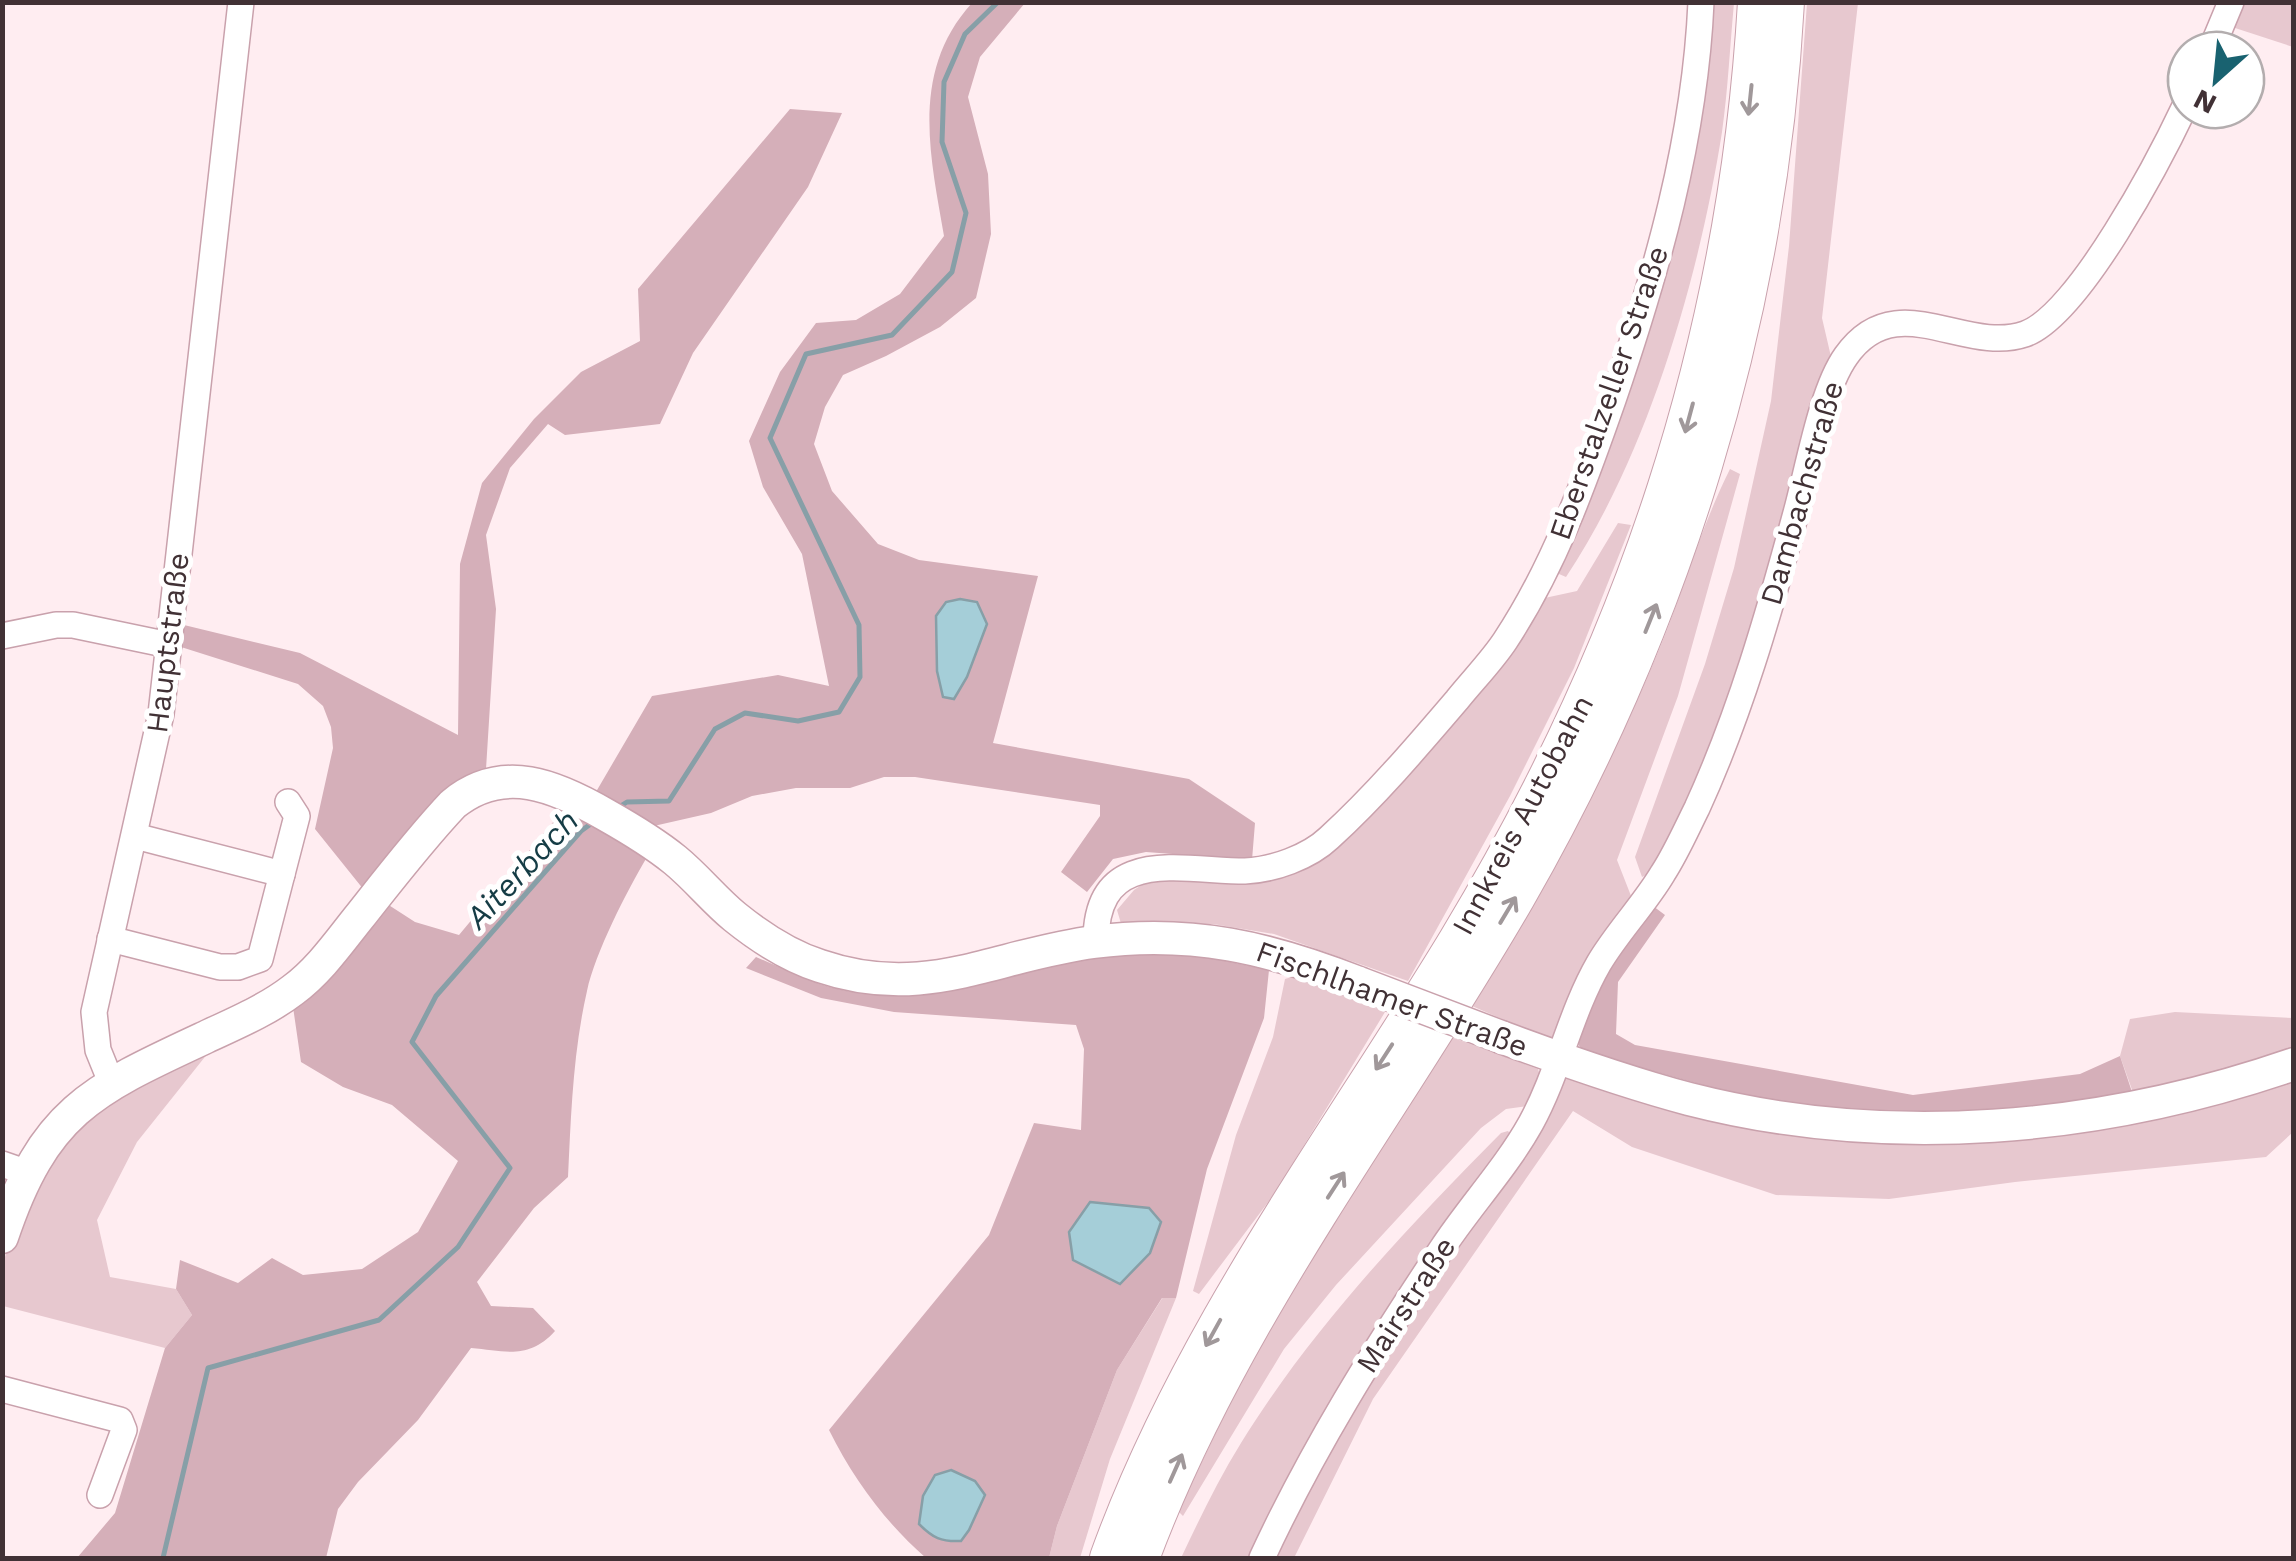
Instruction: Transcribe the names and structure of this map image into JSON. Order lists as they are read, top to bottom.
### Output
{
  "streets": {
    "highway": ["Innkreis Autobahn"],
    "main road": ["Fischlhamer Straße"],
    "street": [
      "Eberstalzeller Straße",
      "Dambachstraße",
      "Hauptstraße",
      "Mairstraße"
    ]
  },
  "crossings": [
    ["Eberstalzeller Straße", "Fischlhamer Straße"],
    ["Dambachstraße", "Fischlhamer Straße"],
    ["Dambachstraße", "Mairstraße"],
    ["Hauptstraße", "Fischlhamer Straße"],
    ["Fischlhamer Straße", "Mairstraße"]
  ],
  "water": ["Aiterbach"],
  "north": "bottom left"
}
